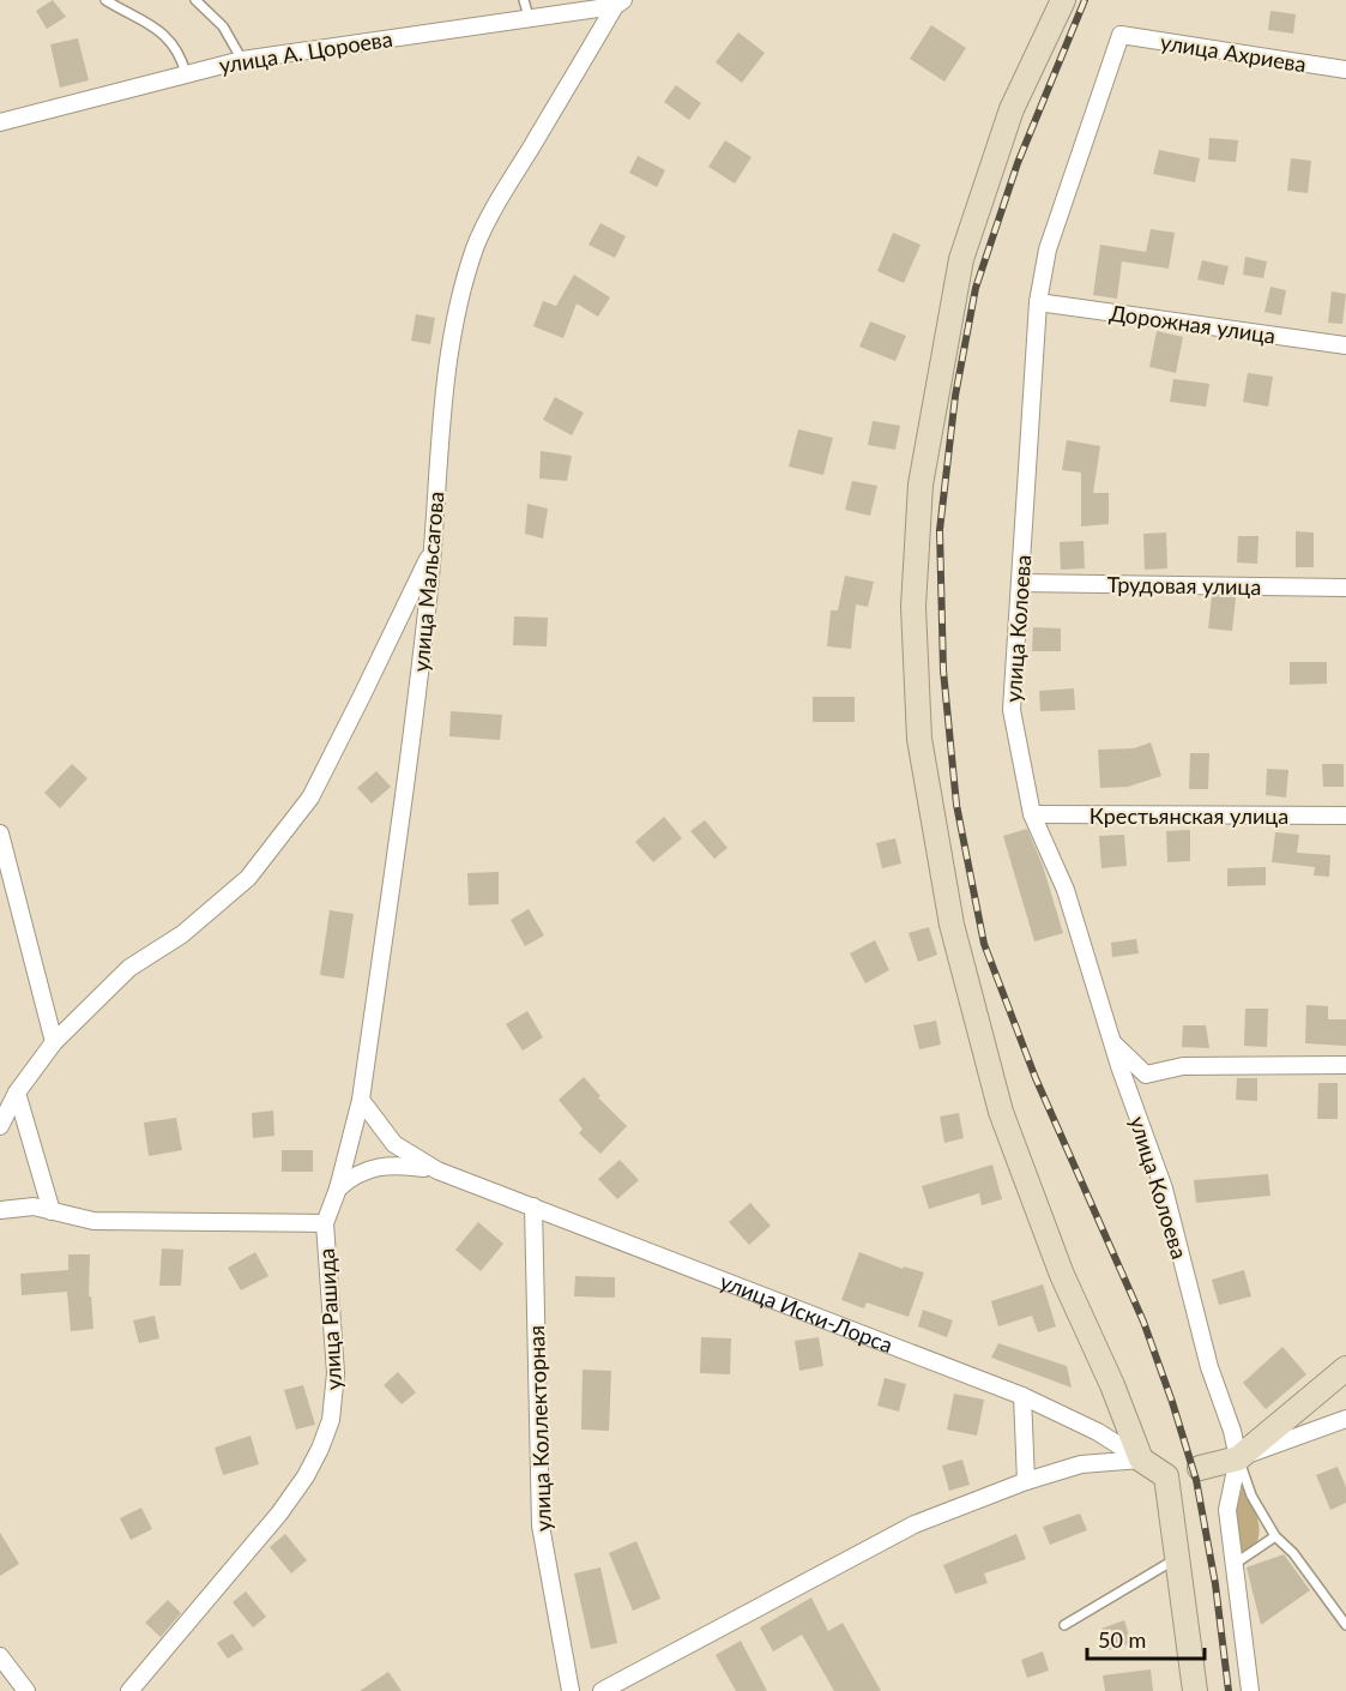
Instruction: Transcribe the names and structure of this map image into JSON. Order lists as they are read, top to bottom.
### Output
{
  "streets": {
    "street": [
      "улица А. Цороева",
      "улица Ахриева",
      "Дорожная улица",
      "улица Мальсагова",
      "Трудовая улица",
      "улица Колоева",
      "Крестьянская улица",
      "улица Иски-Лорса",
      "улица Рашида",
      "улица Коллекторная"
    ]
  },
  "crossings": [
    ["улица А. Цороева", "улица Мальсагова"],
    ["улица Ахриева", "улица Колоева"],
    ["Дорожная улица", "улица Колоева"],
    ["улица Мальсагова", "улица Рашида"],
    ["Трудовая улица", "улица Колоева"],
    ["улица Колоева", "Крестьянская улица"],
    ["улица Иски-Лорса", "улица Коллекторная"]
  ],
  "scale_bar": "50 m"
}
